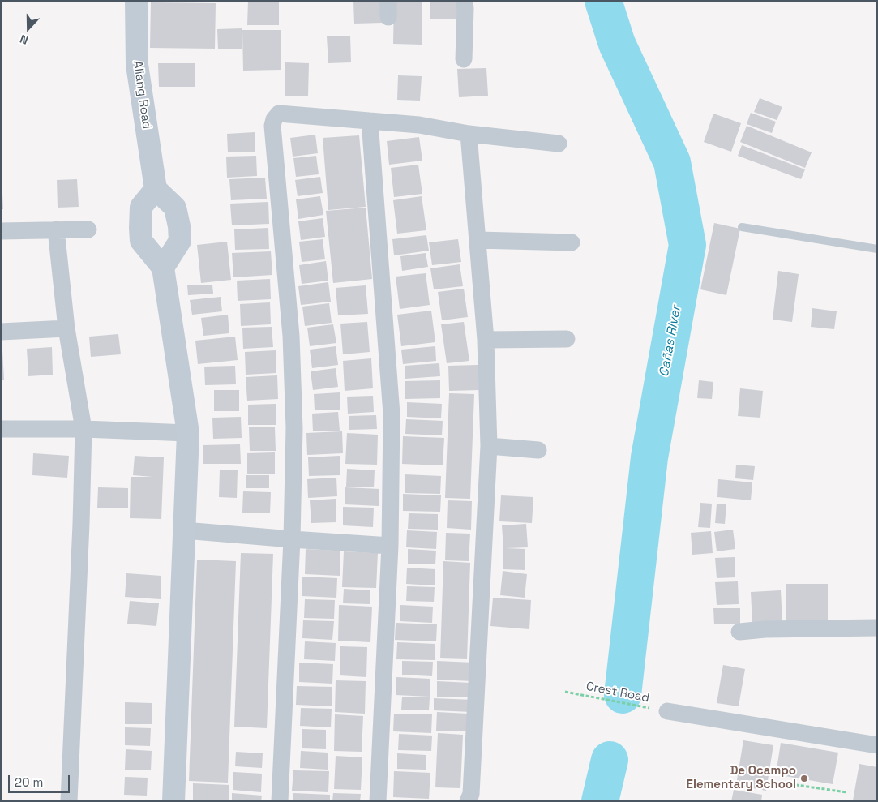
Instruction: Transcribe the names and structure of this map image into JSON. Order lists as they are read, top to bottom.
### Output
{
  "streets": {
    "street": ["Aliang Road"],
    "path": ["Crest Road"]
  },
  "water": ["Cañas River"],
  "places": ["De Ocampo Elementary School"],
  "scale_bar": "20 m",
  "north": "bottom"
}
